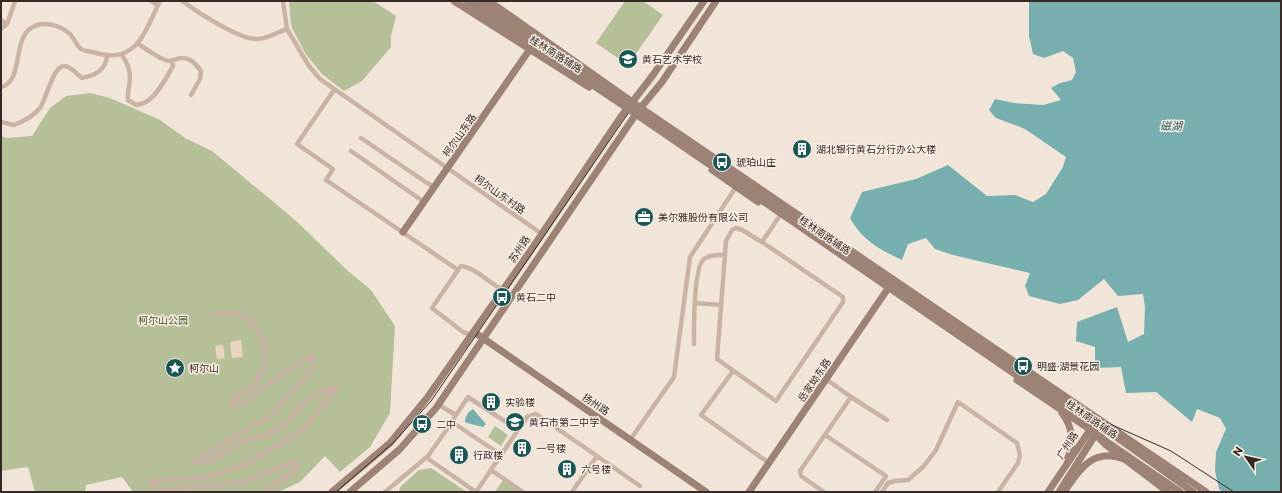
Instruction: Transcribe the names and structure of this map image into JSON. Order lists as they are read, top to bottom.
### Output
{
  "streets": {
    "main road": [
      "桂林南路辅路",
      "柯尔山东路",
      "苏州路",
      "岳家坳东路",
      "扬州路",
      "广州路"
    ],
    "street": ["柯尔山东村路"]
  },
  "crossings": [
    ["桂林南路辅路", "柯尔山东路"],
    ["桂林南路辅路", "苏州路"],
    ["桂林南路辅路", "岳家坳东路"],
    ["桂林南路辅路", "广州路"],
    ["柯尔山东路", "柯尔山东村路"],
    ["柯尔山东村路", "苏州路"],
    ["苏州路", "扬州路"]
  ],
  "water": ["磁湖"],
  "parks": ["柯尔山公园"],
  "places": {
    "school or university": ["黄石艺术学校", "黄石市第二中学"],
    "building": [
      "湖北银行黄石分行办公大楼",
      "实验楼",
      "一号楼",
      "行政楼",
      "六号楼"
    ],
    "bus stop": [
      "琥珀山庄",
      "黄石二中",
      "明盛·湖景花园",
      "二中"
    ],
    "office": ["美尔雅股份有限公司"],
    "place": ["柯尔山"]
  },
  "north": "top left"
}
